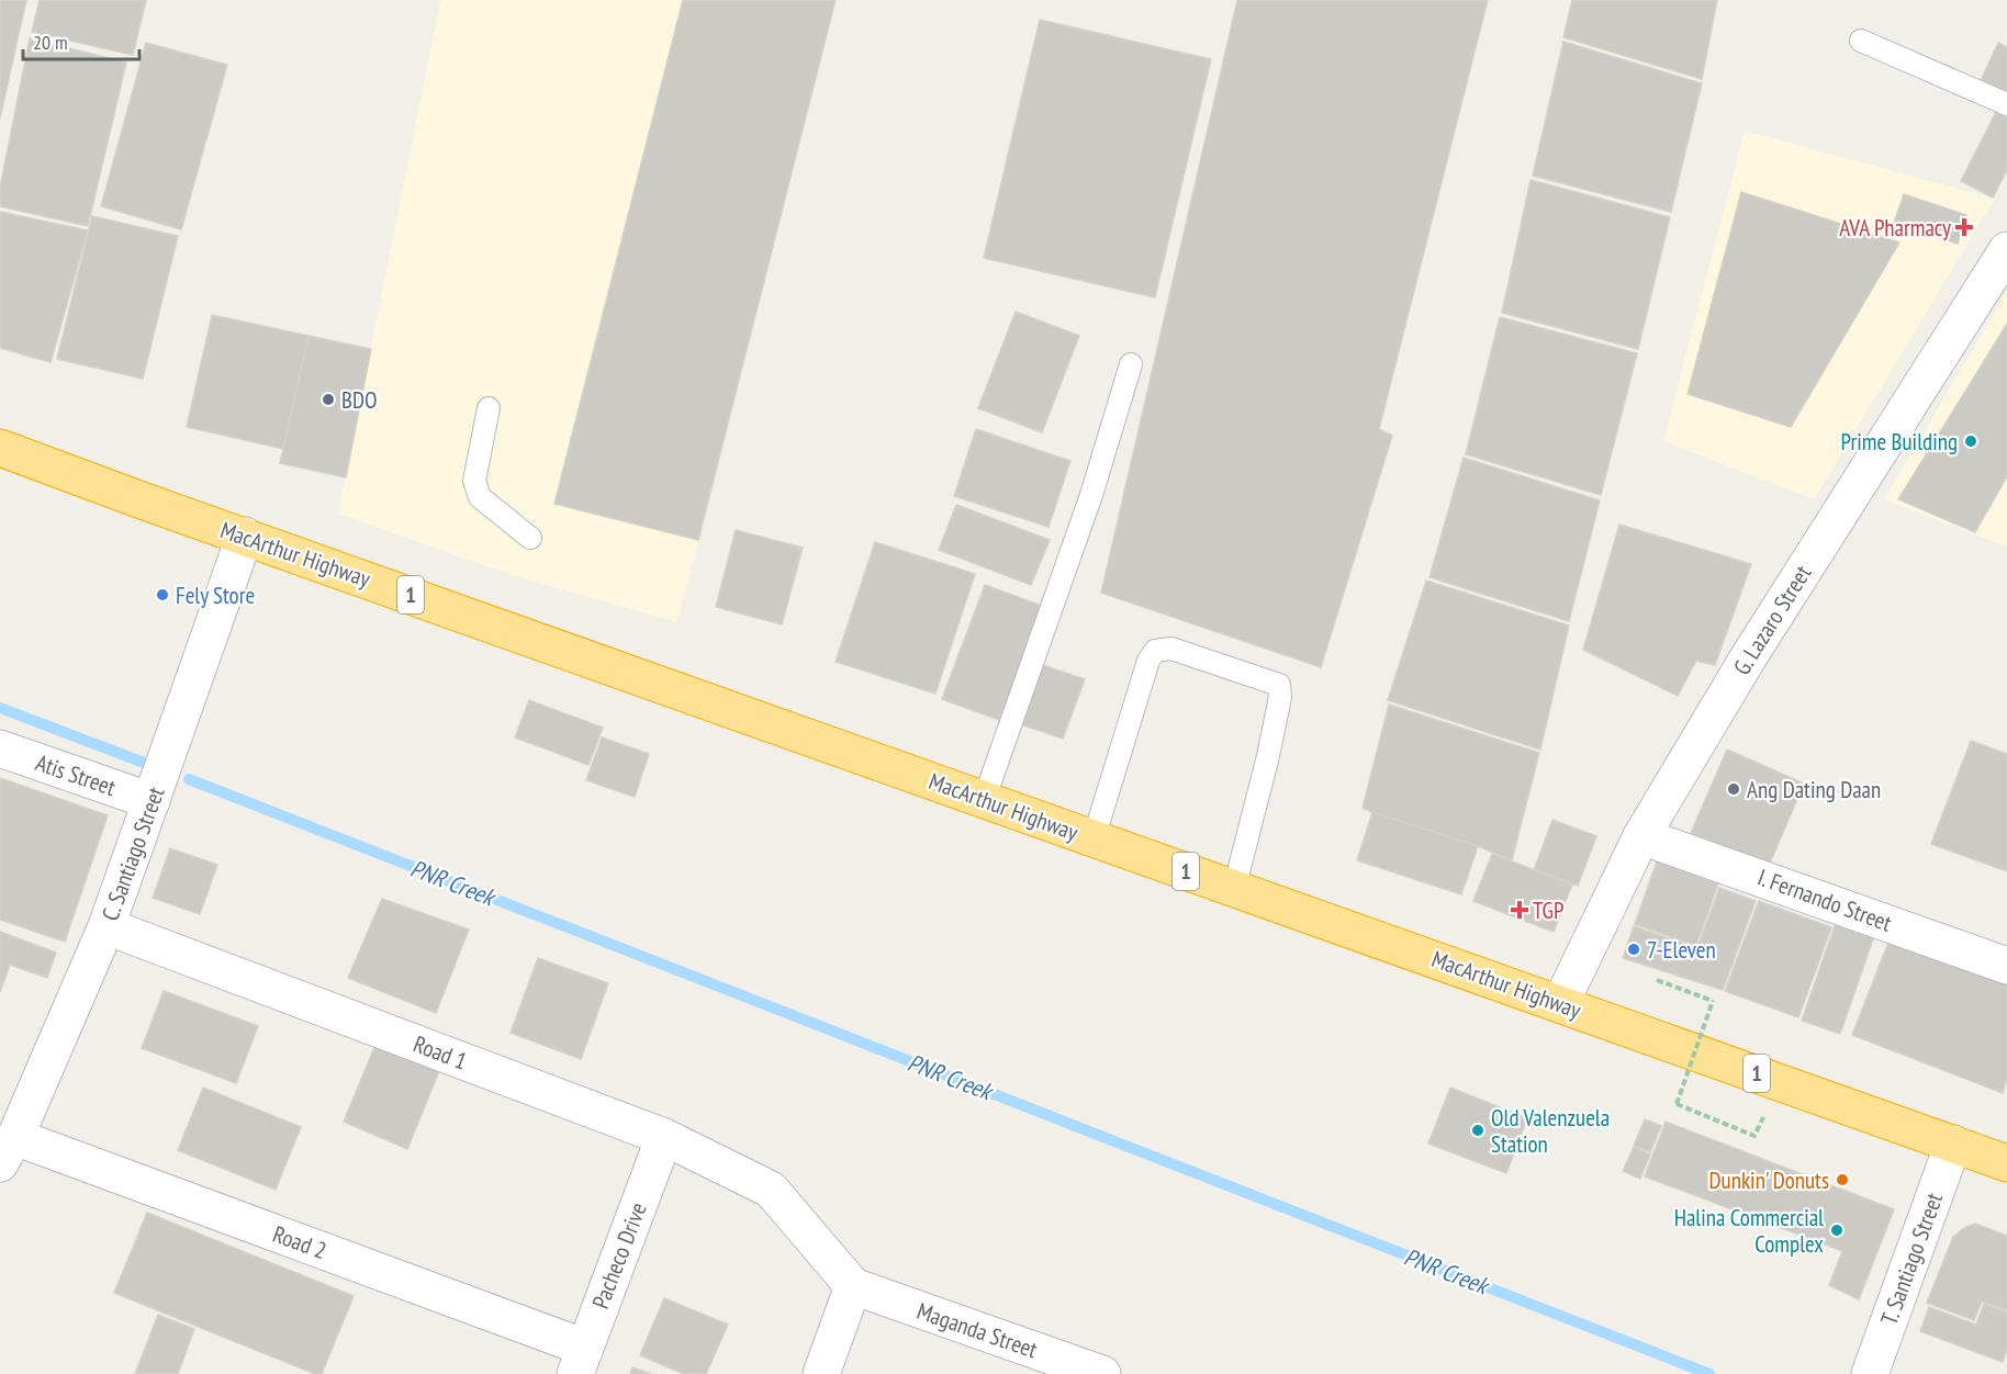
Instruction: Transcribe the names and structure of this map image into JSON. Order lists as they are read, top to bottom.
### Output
{
  "streets": {
    "highway": ["MacArthur Highway", "1"],
    "street": [
      "G. Lazaro Street",
      "Atis Street",
      "C. Santiago Street",
      "I. Fernando Street",
      "Road 1",
      "Road 2",
      "Pacheco Drive",
      "T. Santiago Street",
      "Maganda Street"
    ]
  },
  "crossings": [
    ["MacArthur Highway", "G. Lazaro Street"],
    ["MacArthur Highway", "C. Santiago Street"],
    ["MacArthur Highway", "T. Santiago Street"],
    ["G. Lazaro Street", "I. Fernando Street"],
    ["Atis Street", "C. Santiago Street"],
    ["C. Santiago Street", "Road 1"],
    ["C. Santiago Street", "Road 2"],
    ["Road 1", "Pacheco Drive"],
    ["Road 1", "Maganda Street"],
    ["Road 2", "Pacheco Drive"]
  ],
  "water": ["PNR Creek"],
  "places": {
    "health": ["AVA Pharmacy", "TGP"],
    "other": [
      "BDO",
      "Prime Building",
      "Fely Store",
      "Ang Dating Daan",
      "7-Eleven",
      "Old Valenzuela Station",
      "Dunkin' Donuts",
      "Halina Commercial Complex"
    ]
  },
  "scale_bar": "20 m"
}
